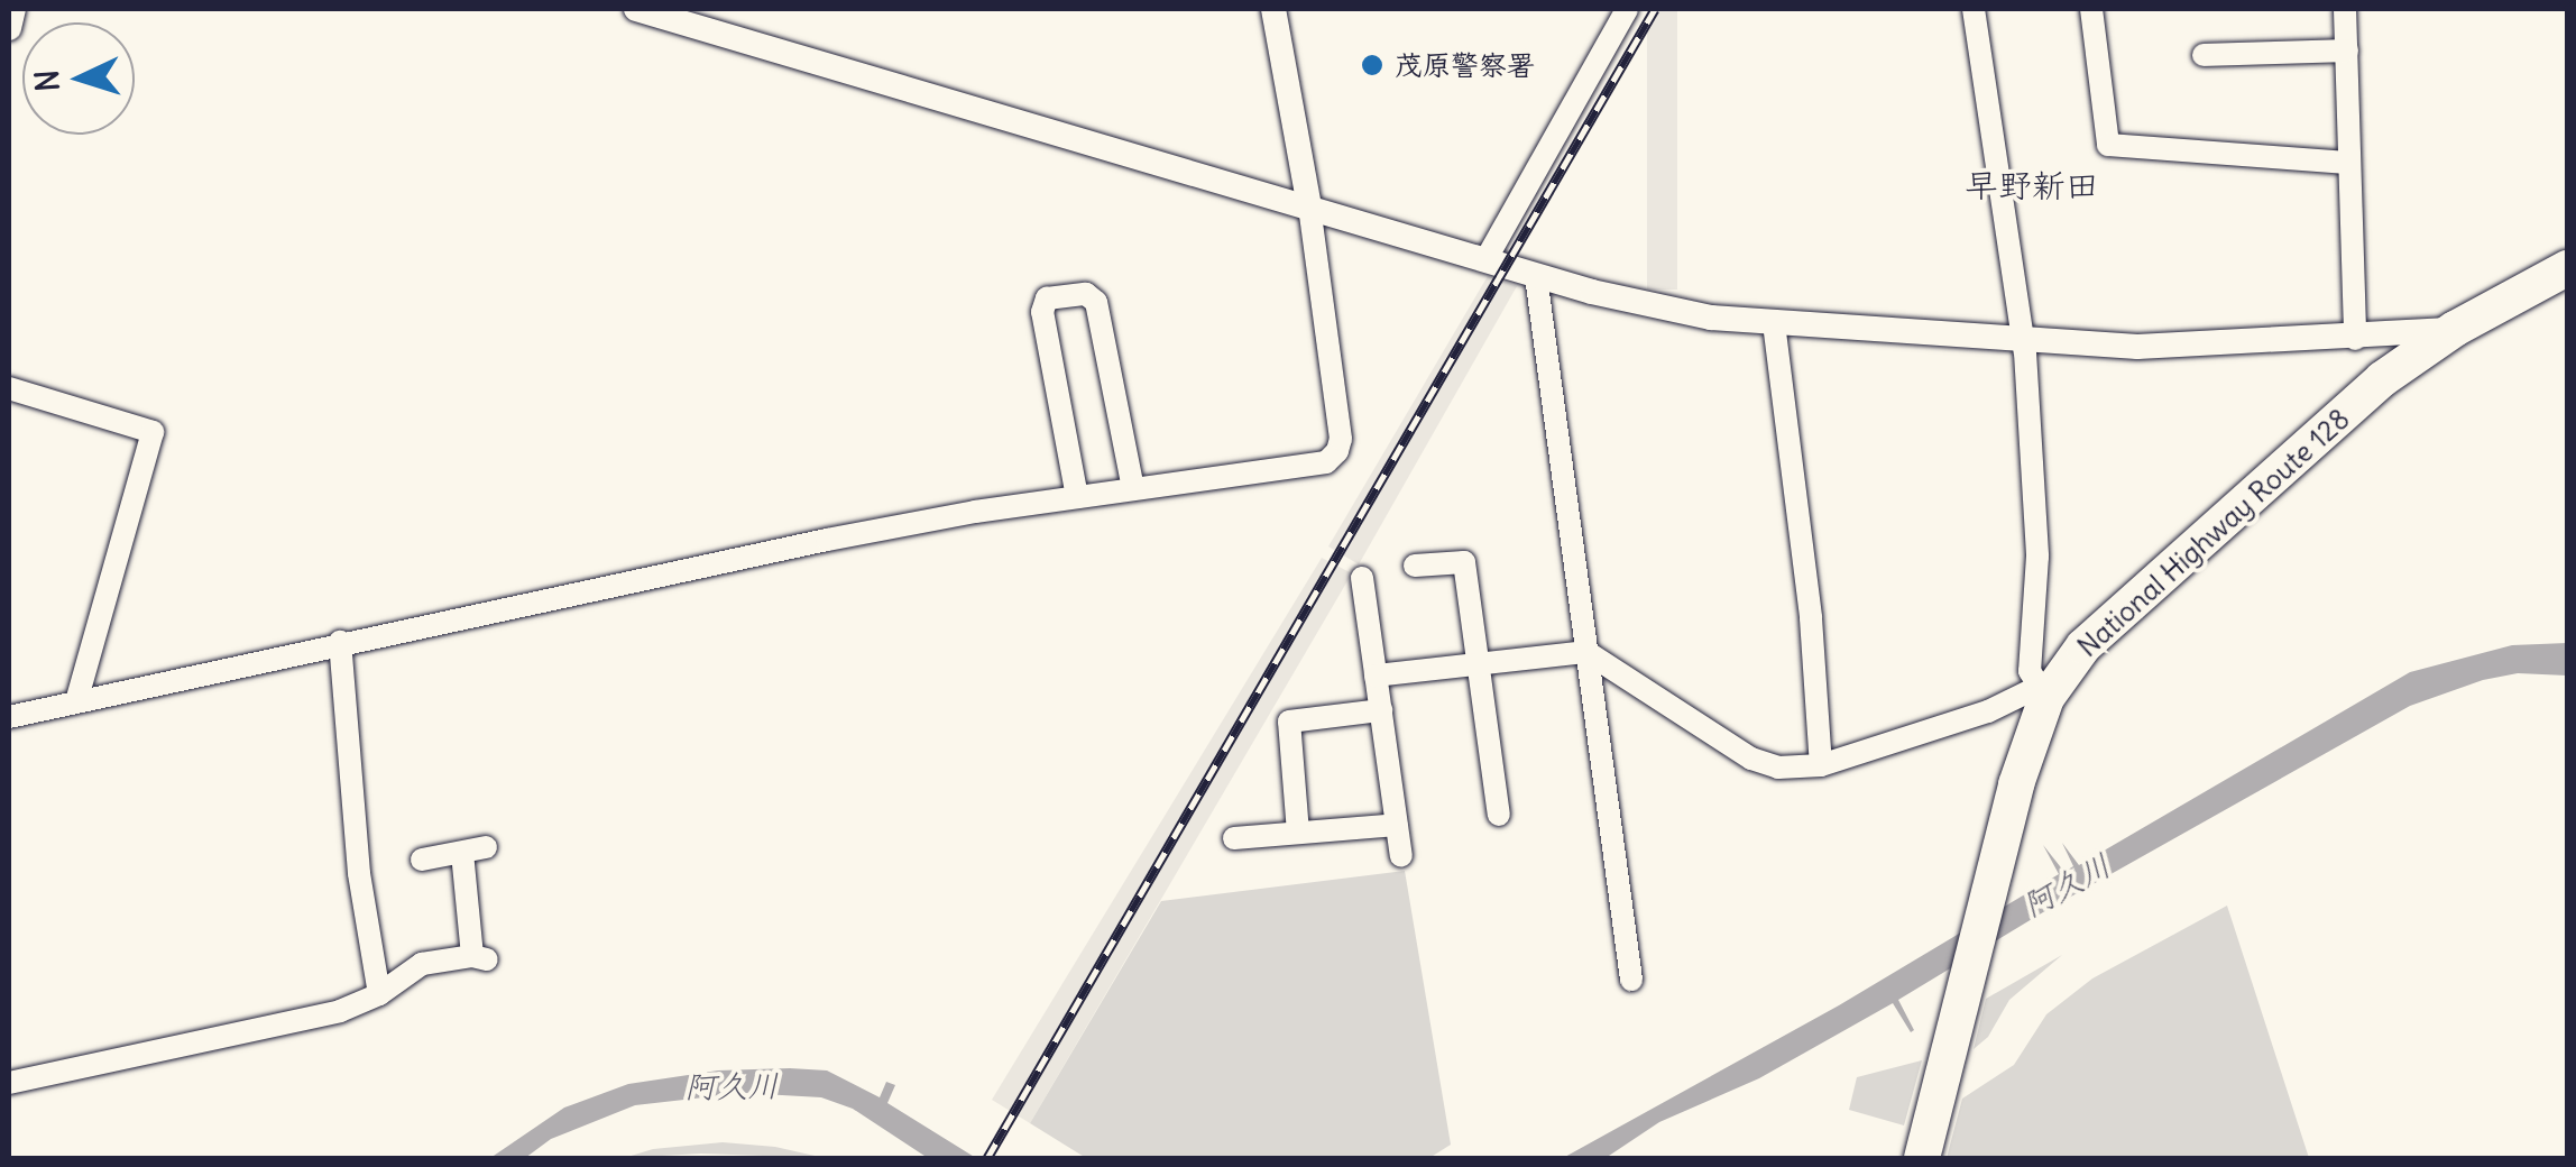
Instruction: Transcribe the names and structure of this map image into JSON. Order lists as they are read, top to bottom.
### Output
{
  "streets": {
    "highway": ["National Highway Route 128"]
  },
  "districts": ["早野新田"],
  "water": ["阿久川"],
  "places": ["茂原警察署"],
  "north": "left"
}
